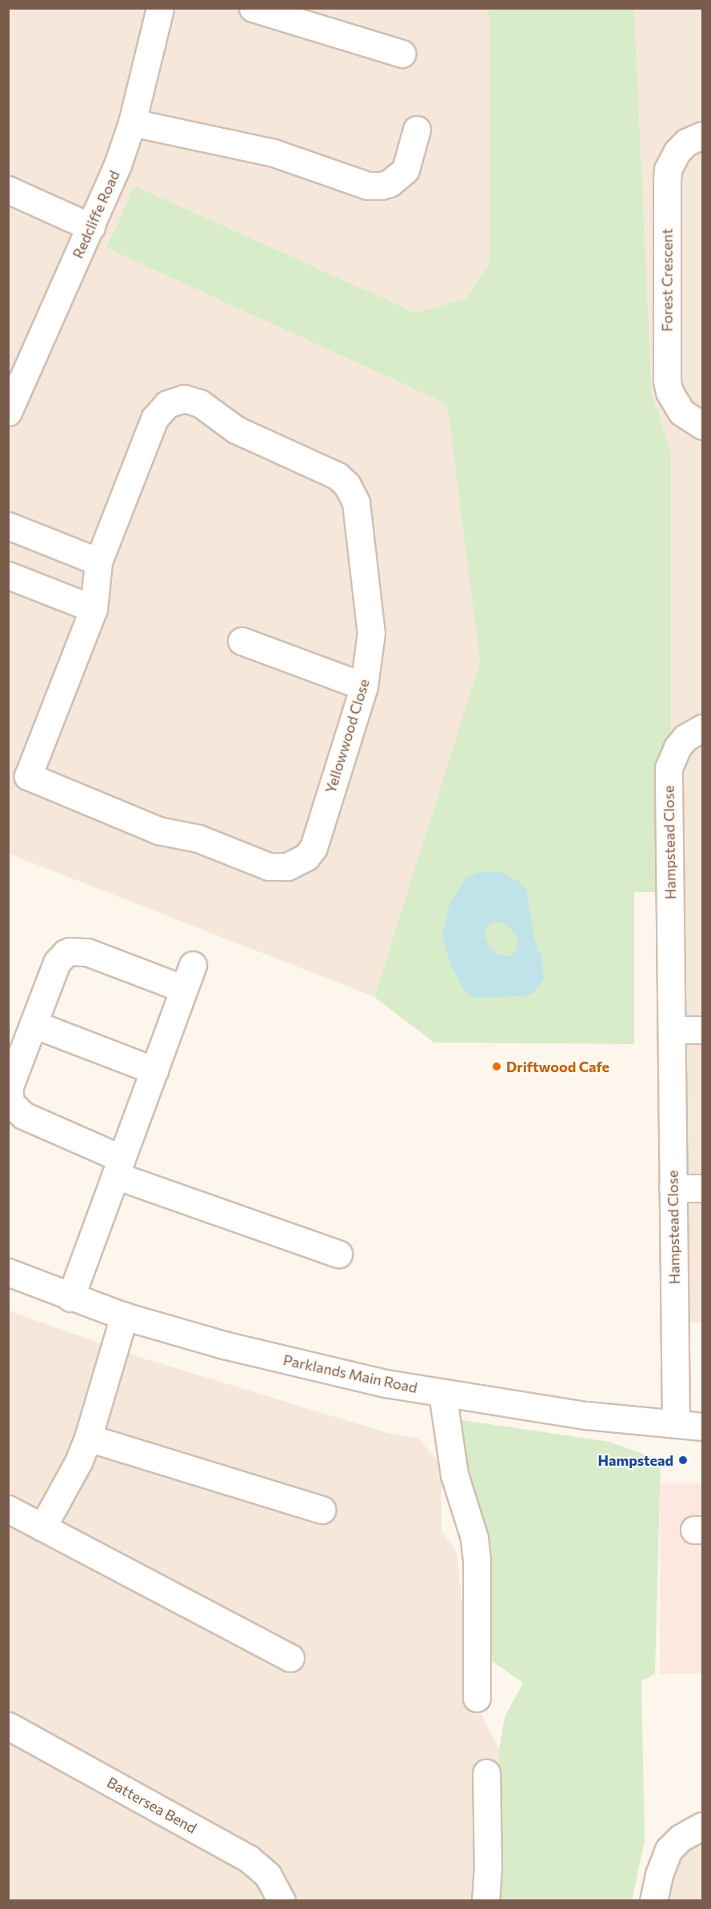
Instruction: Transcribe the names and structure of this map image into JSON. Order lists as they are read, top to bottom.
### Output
{
  "streets": {
    "street": [
      "Redcliffe Road",
      "Forest Crescent",
      "Yellowwood Close",
      "Hampstead Close",
      "Parklands Main Road",
      "Battersea Bend"
    ]
  },
  "crossings": [
    ["Hampstead Close", "Parklands Main Road"]
  ],
  "places": ["Driftwood Cafe", "Hampstead"]
}
